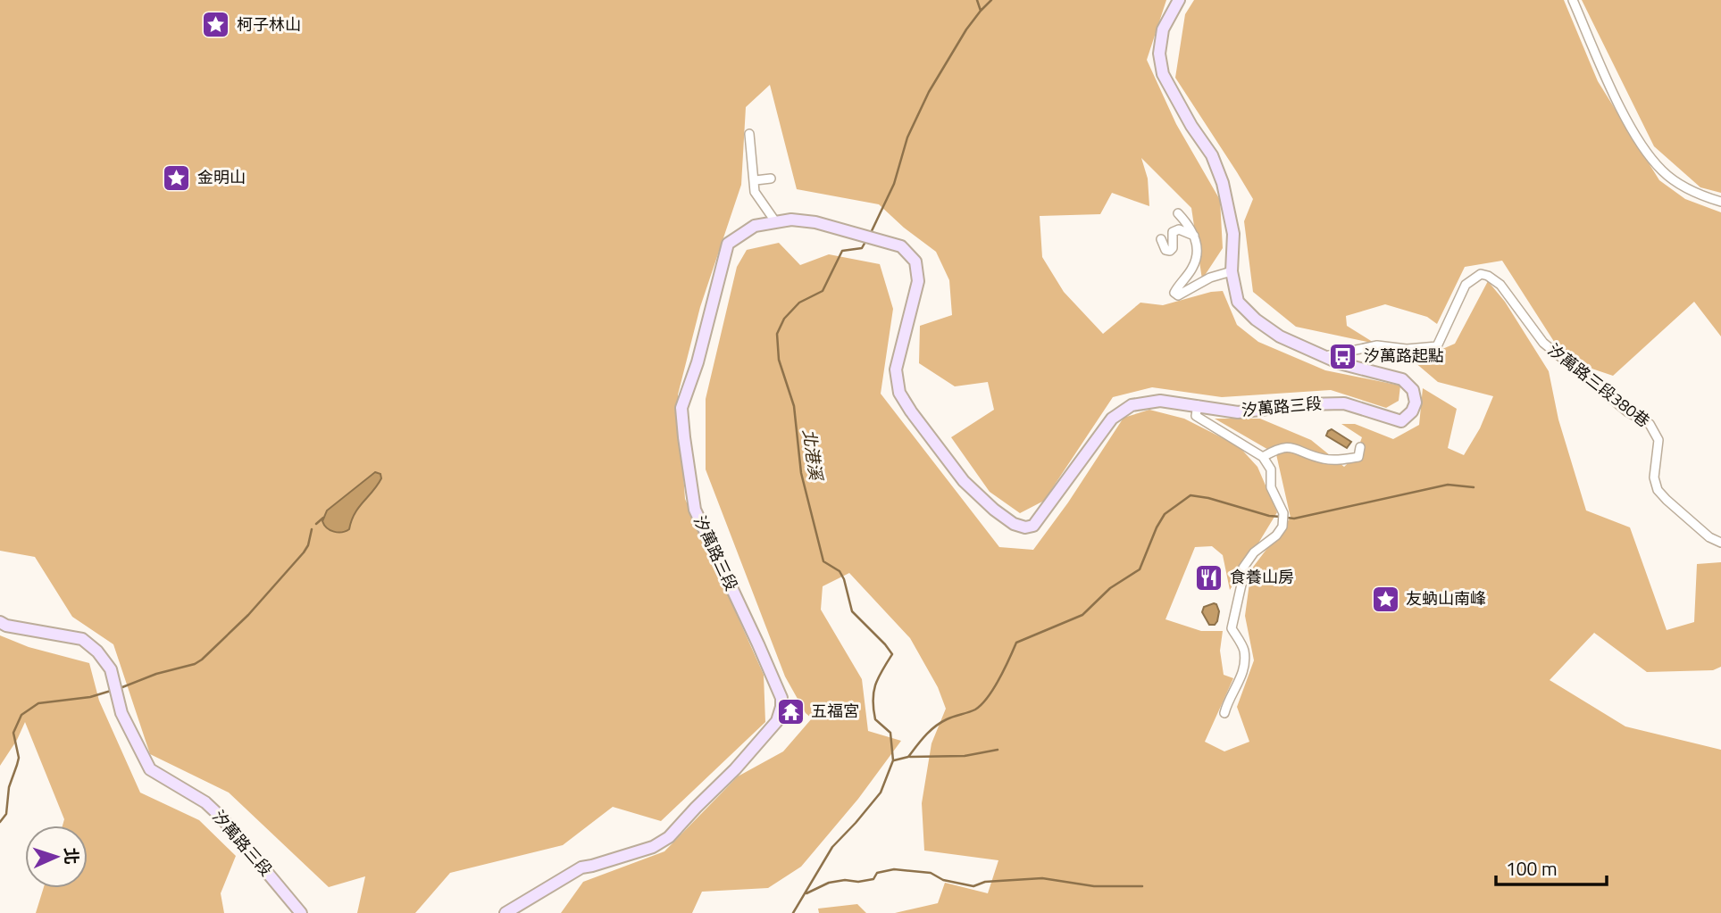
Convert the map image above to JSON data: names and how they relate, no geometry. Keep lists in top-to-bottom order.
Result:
{
  "streets": {
    "street": ["汐萬路三段380巷", "汐萬路三段"]
  },
  "crossings": [
    ["汐萬路三段380巷", "汐萬路三段"]
  ],
  "water": ["北港溪"],
  "places": {
    "place": ["柯子林山", "金明山", "友蚋山南峰"],
    "bus stop": ["汐萬路起點"],
    "restaurant": ["食養山房"],
    "temple": ["五福宮"]
  },
  "scale_bar": "100 m",
  "north": "right"
}
